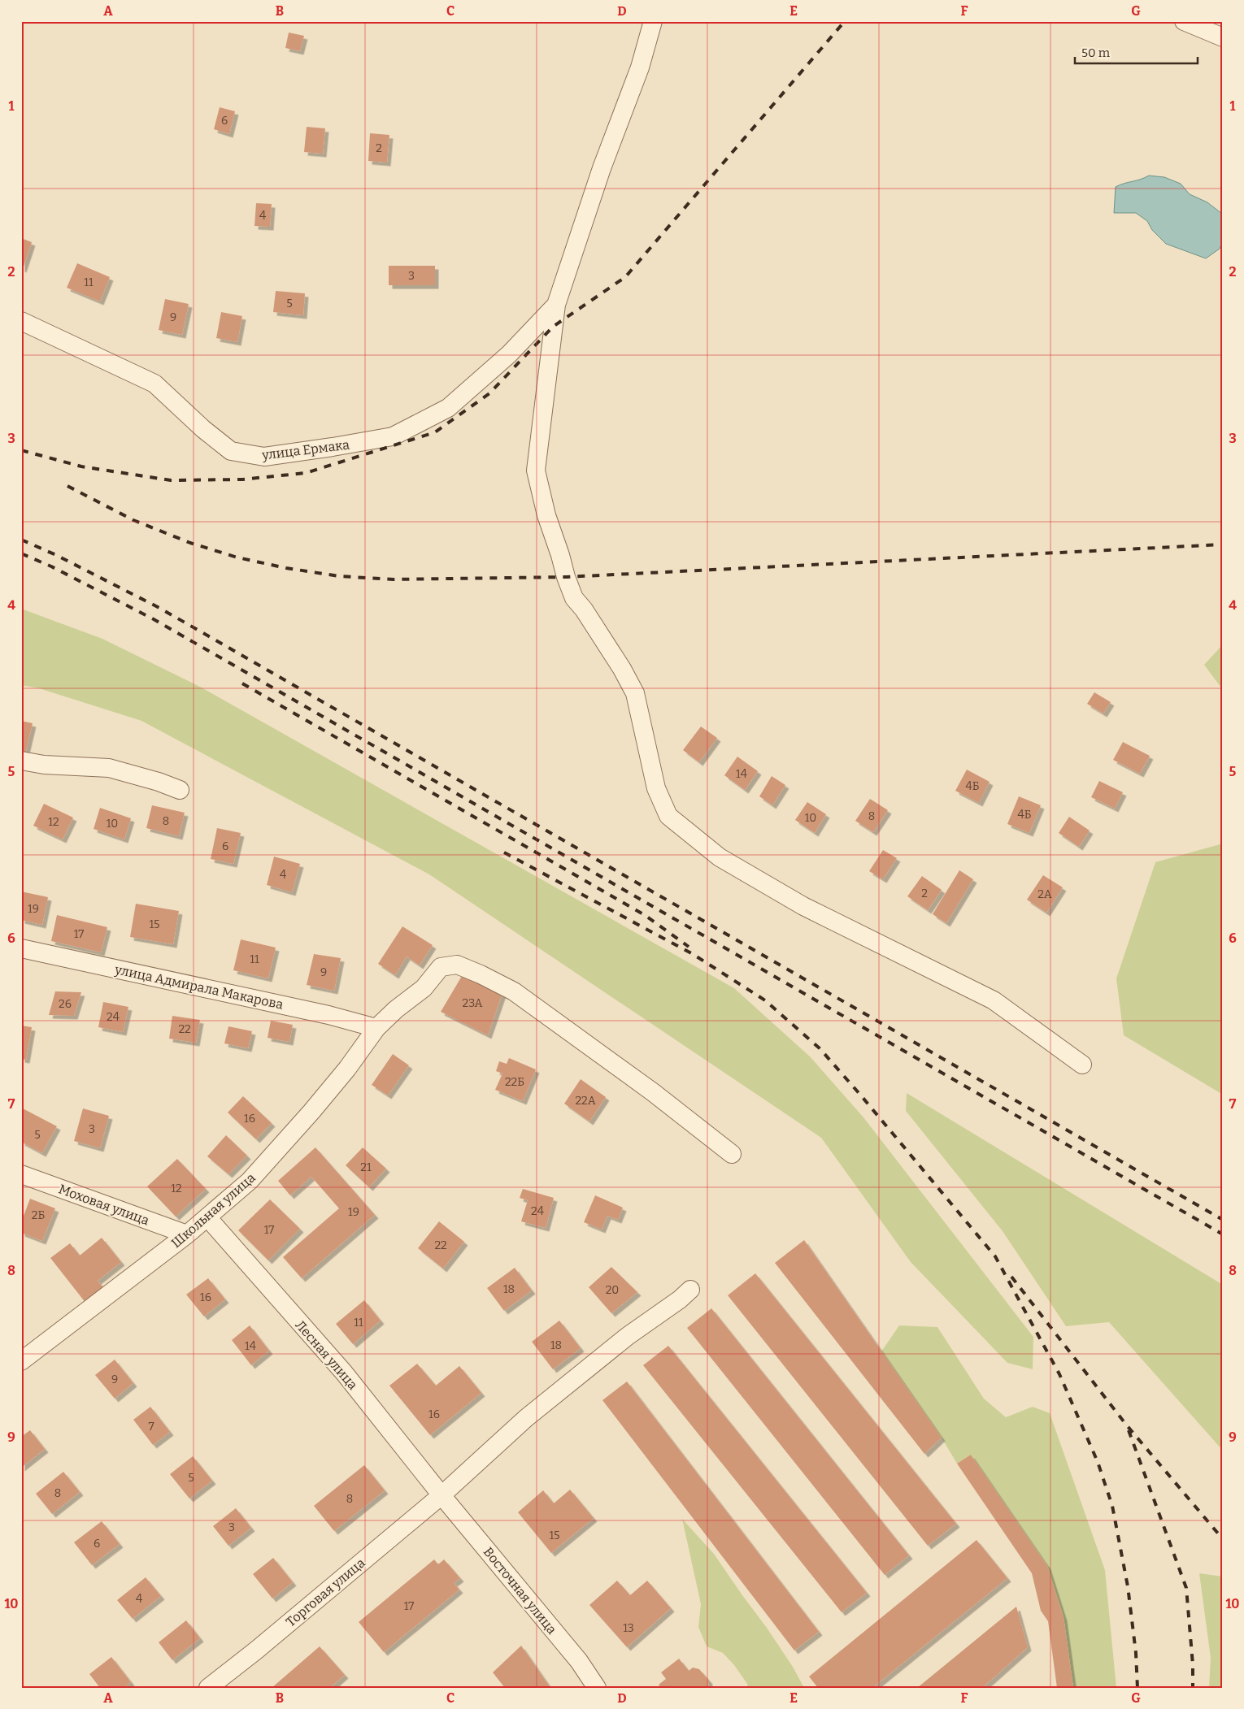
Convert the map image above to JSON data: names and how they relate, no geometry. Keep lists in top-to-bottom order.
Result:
{
  "streets": {
    "street": [
      "улица Ермака",
      "улица Адмирала Макарова",
      "Моховая улица",
      "Школьная улица",
      "Лесная улица",
      "Восточная улица",
      "Торговая улица"
    ]
  },
  "crossings": [
    ["улица Адмирала Макарова", "Школьная улица"],
    ["Моховая улица", "Школьная улица"],
    ["Школьная улица", "Лесная улица"],
    ["Лесная улица", "Восточная улица"],
    ["Лесная улица", "Торговая улица"],
    ["Восточная улица", "Торговая улица"]
  ],
  "house_numbers": [
    "6",
    "2",
    "4",
    "3",
    "11",
    "5",
    "9",
    "14",
    "4Б",
    "4Б",
    "8",
    "10",
    "8",
    "12",
    "10",
    "6",
    "4",
    "2",
    "2А",
    "19",
    "15",
    "17",
    "11",
    "9",
    "23А",
    "26",
    "24",
    "22",
    "22Б",
    "22А",
    "16",
    "3",
    "5",
    "21",
    "12",
    "24",
    "19",
    "2Б",
    "17",
    "22",
    "18",
    "20",
    "16",
    "11",
    "18",
    "14",
    "9",
    "16",
    "7",
    "5",
    "8",
    "8",
    "3",
    "15",
    "6",
    "4",
    "17",
    "13"
  ],
  "scale_bar": "50 m",
  "grid": {
    "columns": [
      "A",
      "B",
      "C",
      "D",
      "E",
      "F",
      "G"
    ],
    "rows": [
      "1",
      "2",
      "3",
      "4",
      "5",
      "6",
      "7",
      "8",
      "9",
      "10"
    ]
  }
}
